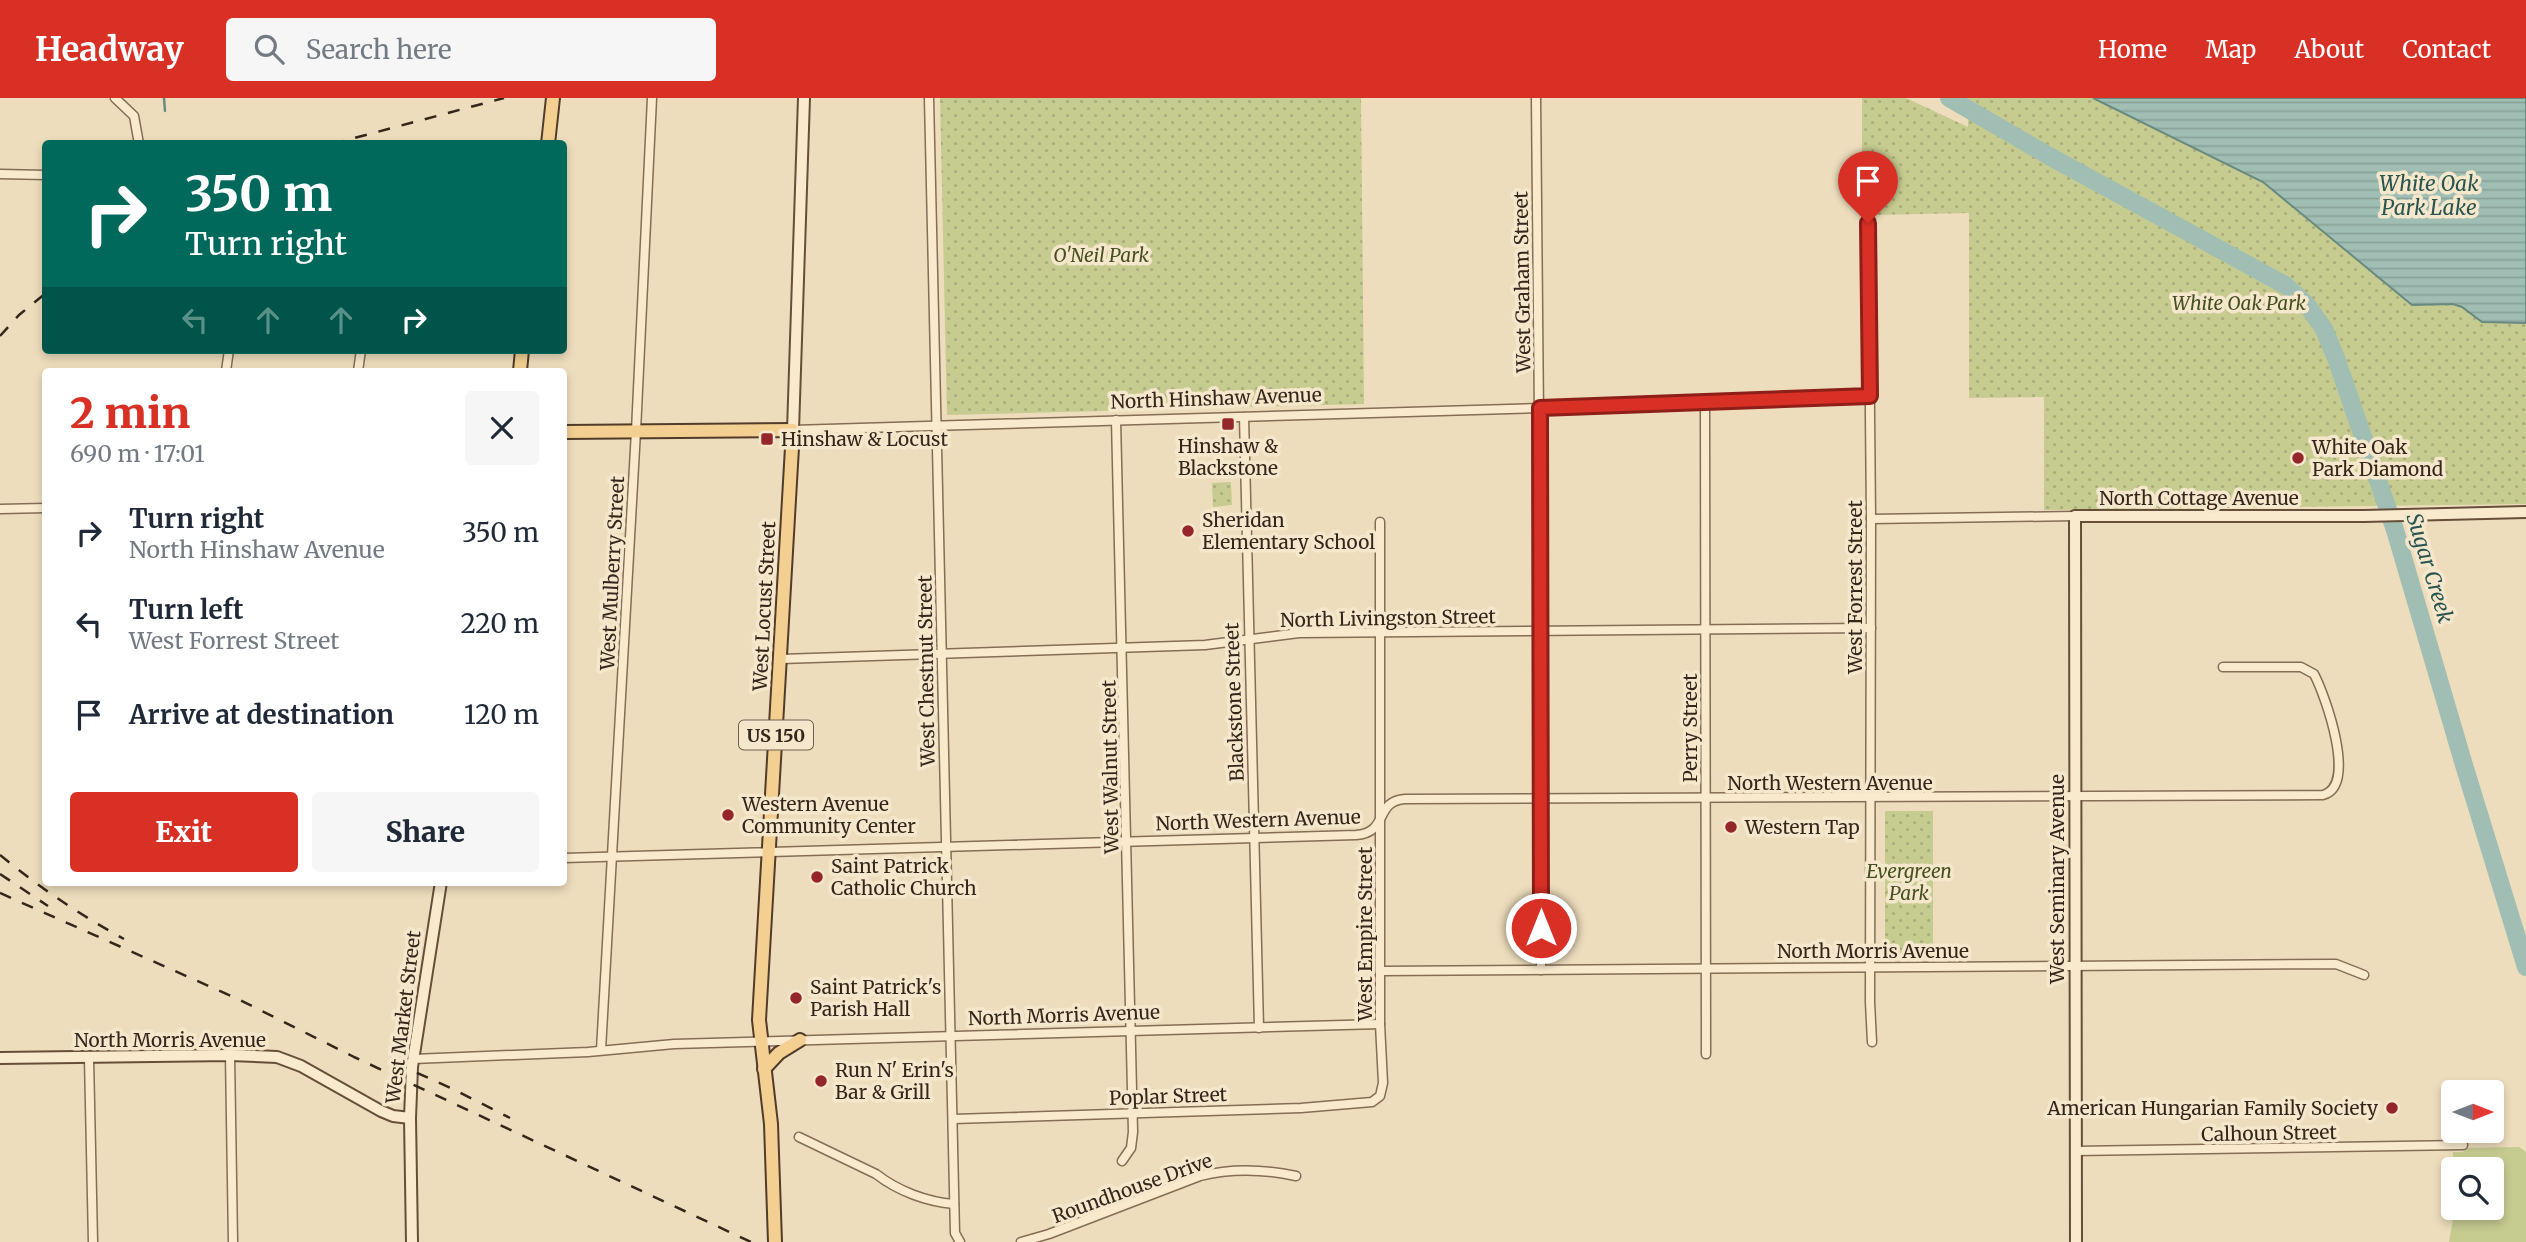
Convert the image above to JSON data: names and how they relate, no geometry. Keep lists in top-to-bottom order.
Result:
{
  "streets": {
    "main road": ["North Hinshaw Avenue", "West Locust Street", "US 150"],
    "street": [
      "West Graham Street",
      "North Cottage Avenue",
      "West Mulberry Street",
      "West Forrest Street",
      "North Livingston Street",
      "West Chestnut Street",
      "Blackstone Street",
      "Perry Street",
      "West Walnut Street",
      "North Western Avenue",
      "West Seminary Avenue",
      "West Empire Street",
      "North Morris Avenue",
      "West Market Street",
      "Poplar Street",
      "Calhoun Street",
      "Roundhouse Drive"
    ]
  },
  "crossings": [
    ["West Graham Street", "North Hinshaw Avenue"],
    ["West Graham Street", "North Livingston Street"],
    ["West Graham Street", "North Western Avenue"],
    ["West Graham Street", "North Morris Avenue"],
    ["North Hinshaw Avenue", "West Mulberry Street"],
    ["North Hinshaw Avenue", "West Forrest Street"],
    ["North Hinshaw Avenue", "West Locust Street"],
    ["North Hinshaw Avenue", "West Chestnut Street"],
    ["North Hinshaw Avenue", "Blackstone Street"],
    ["North Hinshaw Avenue", "Perry Street"],
    ["North Hinshaw Avenue", "West Walnut Street"],
    ["North Cottage Avenue", "West Forrest Street"],
    ["North Cottage Avenue", "West Seminary Avenue"],
    ["West Mulberry Street", "North Western Avenue"],
    ["West Mulberry Street", "North Morris Avenue"],
    ["West Forrest Street", "North Livingston Street"],
    ["West Forrest Street", "North Western Avenue"],
    ["West Forrest Street", "North Morris Avenue"],
    ["West Locust Street", "North Livingston Street"],
    ["West Locust Street", "North Western Avenue"],
    ["West Locust Street", "North Morris Avenue"],
    ["North Livingston Street", "West Chestnut Street"],
    ["North Livingston Street", "Blackstone Street"],
    ["North Livingston Street", "Perry Street"],
    ["North Livingston Street", "West Walnut Street"],
    ["North Livingston Street", "West Empire Street"],
    ["West Chestnut Street", "North Western Avenue"],
    ["West Chestnut Street", "North Morris Avenue"],
    ["West Chestnut Street", "Poplar Street"],
    ["Blackstone Street", "North Western Avenue"],
    ["Blackstone Street", "North Morris Avenue"],
    ["Perry Street", "North Western Avenue"],
    ["Perry Street", "North Morris Avenue"],
    ["West Walnut Street", "North Western Avenue"],
    ["West Walnut Street", "North Morris Avenue"],
    ["West Walnut Street", "Poplar Street"],
    ["North Western Avenue", "West Seminary Avenue"],
    ["North Western Avenue", "West Empire Street"],
    ["West Seminary Avenue", "North Morris Avenue"],
    ["West Seminary Avenue", "Calhoun Street"],
    ["West Empire Street", "North Morris Avenue"],
    ["West Empire Street", "Poplar Street"],
    ["North Morris Avenue", "West Market Street"]
  ],
  "water": ["White Oak Park Lake", "Sugar Creek"],
  "parks": ["O'Neil Park", "White Oak Park", "Evergreen Park"],
  "places": {
    "transit": ["Hinshaw & Blackstone", "Hinshaw & Locust"],
    "other": [
      "White Oak Park Diamond",
      "Sheridan Elementary School",
      "Western Avenue Community Center",
      "Western Tap",
      "Saint Patrick Catholic Church",
      "Saint Patrick's Parish Hall",
      "Run N' Erin's Bar & Grill",
      "American Hungarian Family Society"
    ]
  },
  "north": "right",
  "page": {
    "header": "Headway",
    "search": "Search here",
    "nav": [
      "Home",
      "Map",
      "About",
      "Contact"
    ],
    "turn": ["350 m", "Turn right"],
    "heading": ["2 min", "690 m · 17:01"],
    "list": [
      {
        "name": "Turn right",
        "note": "North Hinshaw Avenue",
        "value": "350 m"
      },
      {
        "name": "Turn left",
        "note": "West Forrest Street",
        "value": "220 m"
      },
      {
        "name": "Arrive at destination",
        "value": "120 m"
      }
    ],
    "buttons": ["Exit", "Share"]
  }
}
